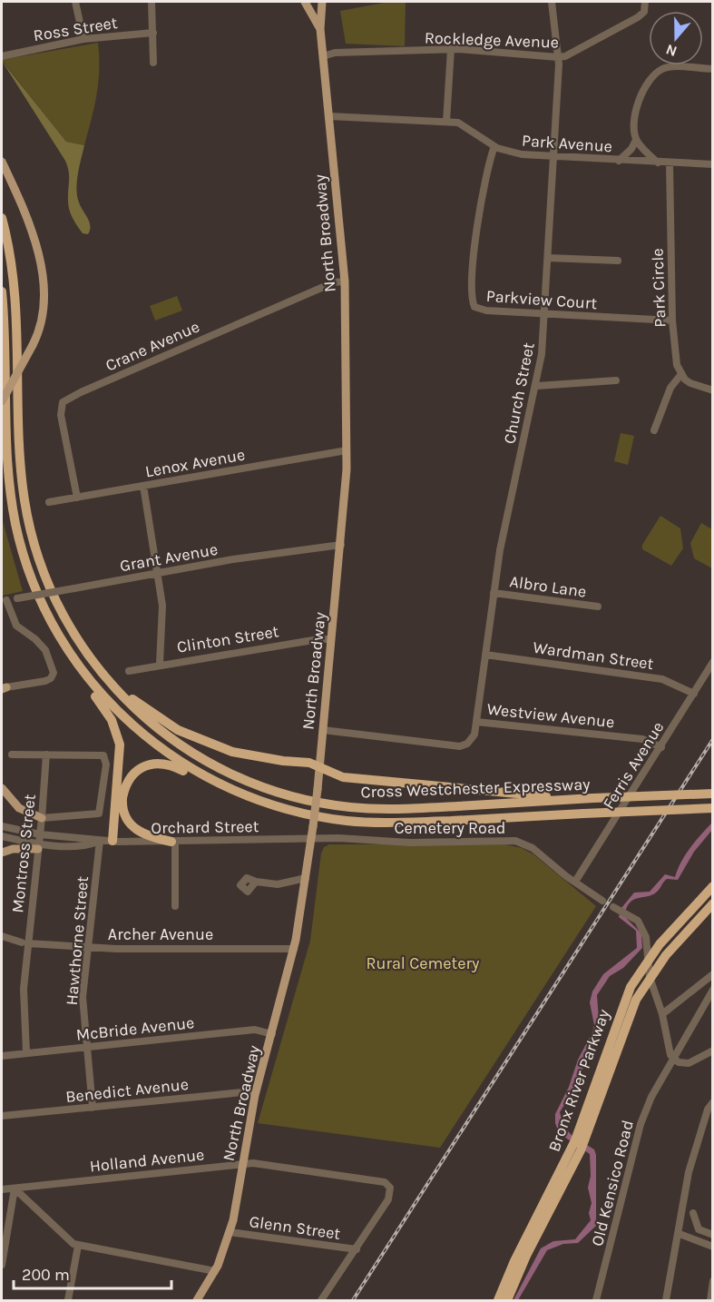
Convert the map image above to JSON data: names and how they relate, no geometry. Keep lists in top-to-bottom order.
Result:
{
  "streets": {
    "highway": ["Cross Westchester Expressway", "Bronx River Parkway"],
    "main road": ["North Broadway"],
    "street": [
      "Ross Street",
      "Rockledge Avenue",
      "Park Avenue",
      "Park Circle",
      "Parkview Court",
      "Crane Avenue",
      "Church Street",
      "Lenox Avenue",
      "Grant Avenue",
      "Albro Lane",
      "Clinton Street",
      "Wardman Street",
      "Westview Avenue",
      "Ferris Avenue",
      "Orchard Street",
      "Cemetery Road",
      "Montross Street",
      "Archer Avenue",
      "Hawthorne Street",
      "McBride Avenue",
      "Benedict Avenue",
      "Holland Avenue",
      "Old Kensico Road",
      "Glenn Street"
    ]
  },
  "crossings": [
    ["Rockledge Avenue", "North Broadway"],
    ["Rockledge Avenue", "Church Street"],
    ["Park Avenue", "North Broadway"],
    ["Park Avenue", "Park Circle"],
    ["Park Avenue", "Parkview Court"],
    ["Park Avenue", "Church Street"],
    ["North Broadway", "Crane Avenue"],
    ["North Broadway", "Lenox Avenue"],
    ["North Broadway", "Grant Avenue"],
    ["North Broadway", "Clinton Street"],
    ["North Broadway", "Westview Avenue"],
    ["North Broadway", "Orchard Street"],
    ["North Broadway", "Cemetery Road"],
    ["North Broadway", "Archer Avenue"],
    ["North Broadway", "McBride Avenue"],
    ["North Broadway", "Benedict Avenue"],
    ["North Broadway", "Holland Avenue"],
    ["North Broadway", "Glenn Street"],
    ["Park Circle", "Parkview Court"],
    ["Parkview Court", "Church Street"],
    ["Crane Avenue", "Lenox Avenue"],
    ["Church Street", "Albro Lane"],
    ["Church Street", "Wardman Street"],
    ["Church Street", "Westview Avenue"],
    ["Wardman Street", "Ferris Avenue"],
    ["Westview Avenue", "Ferris Avenue"],
    ["Ferris Avenue", "Cemetery Road"],
    ["Orchard Street", "Cemetery Road"],
    ["Orchard Street", "Montross Street"],
    ["Orchard Street", "Hawthorne Street"],
    ["Montross Street", "Archer Avenue"],
    ["Montross Street", "McBride Avenue"],
    ["Archer Avenue", "Hawthorne Street"],
    ["Hawthorne Street", "McBride Avenue"],
    ["Hawthorne Street", "Benedict Avenue"],
    ["Holland Avenue", "Glenn Street"]
  ],
  "parks": ["Rural Cemetery"],
  "scale_bar": "200 m",
  "north": "bottom"
}
